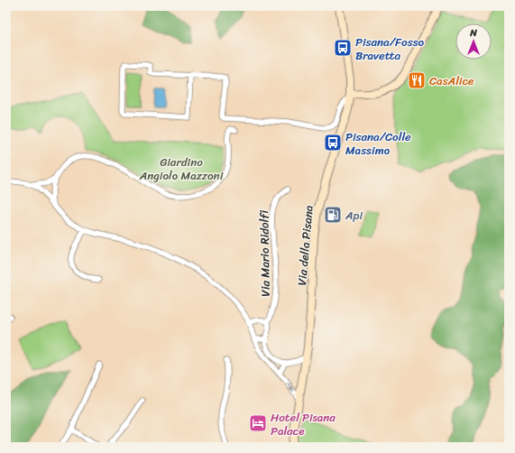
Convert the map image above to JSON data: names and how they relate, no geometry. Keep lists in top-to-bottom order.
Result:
{
  "streets": {
    "main road": ["Via della Pisana"],
    "street": ["Via Mario Ridolfi"]
  },
  "parks": ["Giardino Angiolo Mazzoni"],
  "places": {
    "bus stop": ["Pisana/Fosso Bravetta", "Pisana/Colle Massimo"],
    "restaurant": ["CasAlice"],
    "fuel station": ["Api"],
    "hotel": ["Hotel Pisana Palace"]
  },
  "north": "top"
}
